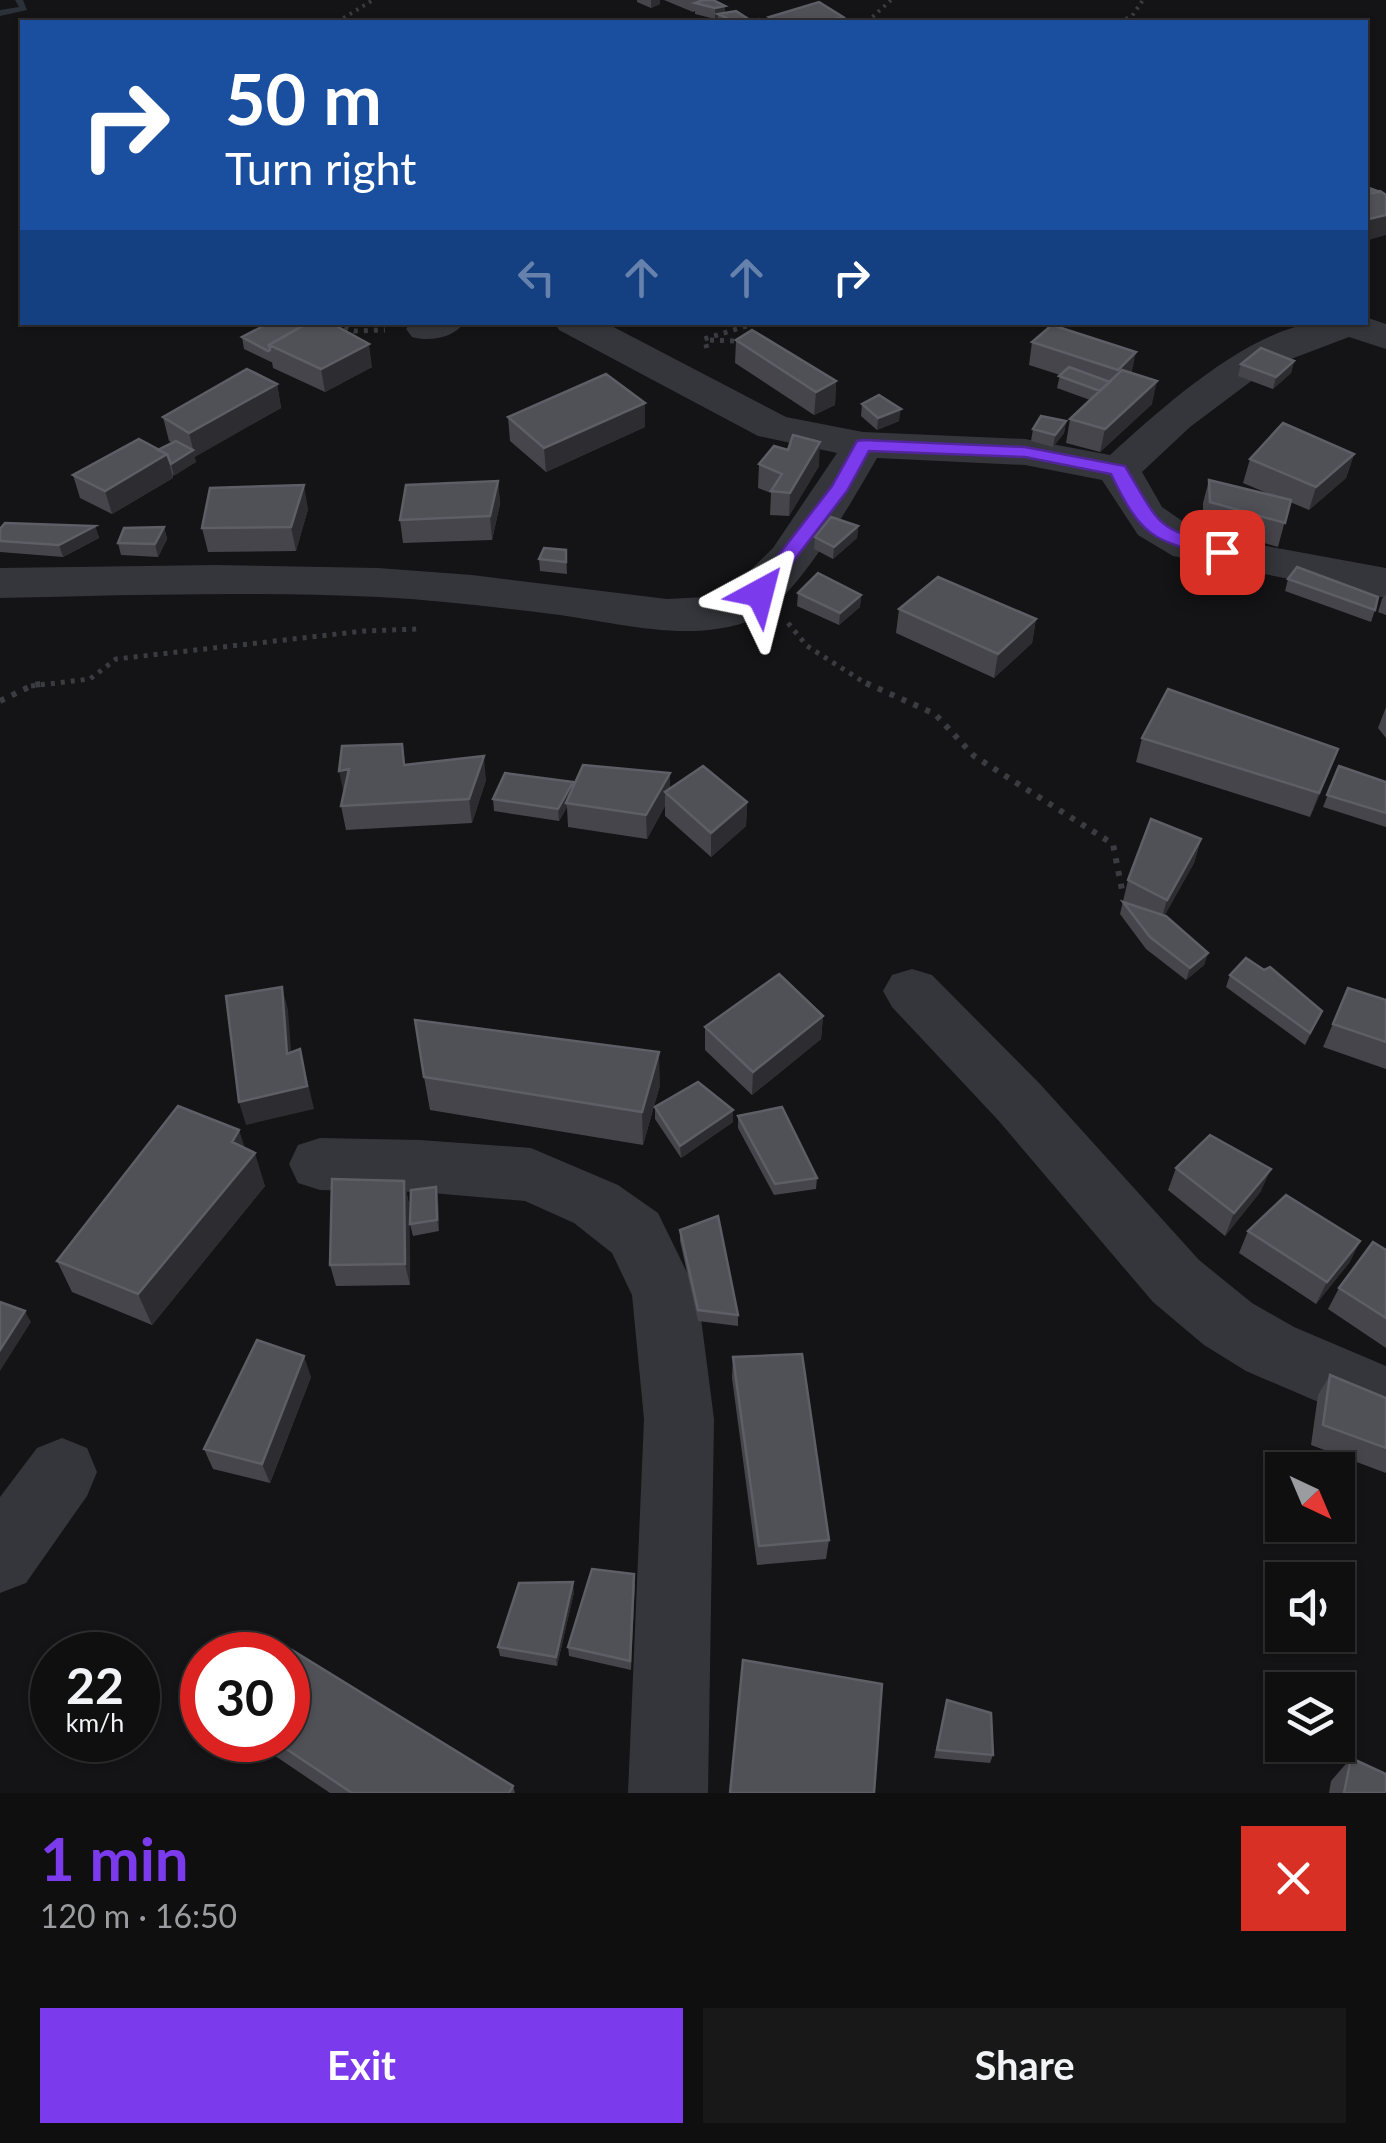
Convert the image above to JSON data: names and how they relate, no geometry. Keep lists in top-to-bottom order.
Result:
{
  "north": "bottom right",
  "page": {
    "turn": ["50 m", "Turn right"],
    "speed": "22 km/h",
    "limit": "30",
    "heading": ["1 min", "120 m · 16:50"],
    "buttons": ["Exit", "Share"]
  }
}
